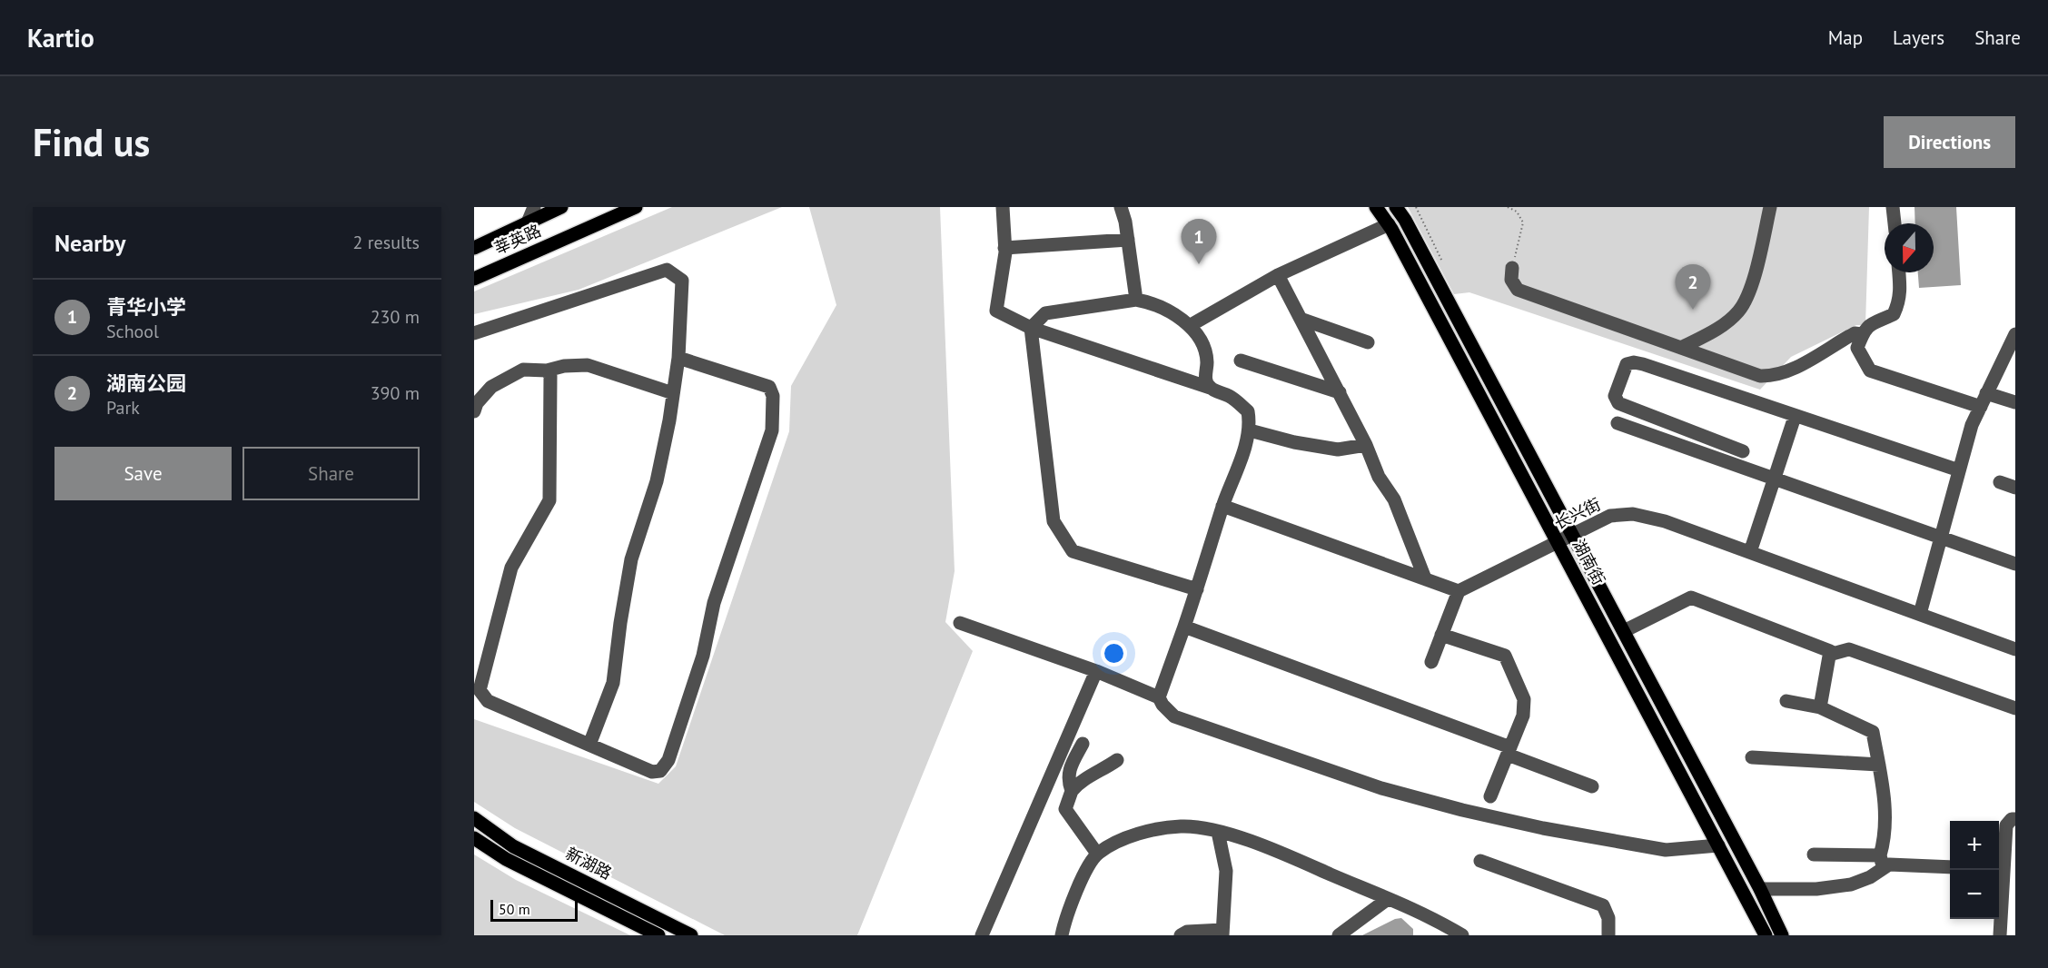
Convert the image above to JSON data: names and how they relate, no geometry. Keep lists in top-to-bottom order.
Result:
{
  "streets": {
    "main road": ["莘英路", "湖南街", "新湖路"],
    "street": ["长兴街"]
  },
  "crossings": [
    ["长兴街", "湖南街"]
  ],
  "scale_bar": "50 m",
  "north": "bottom",
  "page": {
    "header": "Kartio",
    "nav": ["Map", "Layers", "Share"],
    "buttons": [
      "Directions",
      ["Save", "Share"]
    ],
    "title": "Find us",
    "heading": ["Nearby", "2 results"],
    "pins": ["1", "2"],
    "list": [
      {
        "mark": "1",
        "name": "青华小学",
        "note": "School",
        "value": "230 m"
      },
      {
        "mark": "2",
        "name": "湖南公园",
        "note": "Park",
        "value": "390 m"
      }
    ],
    "map_buttons": ["+", "−"],
    "scale": "50 m"
  }
}
